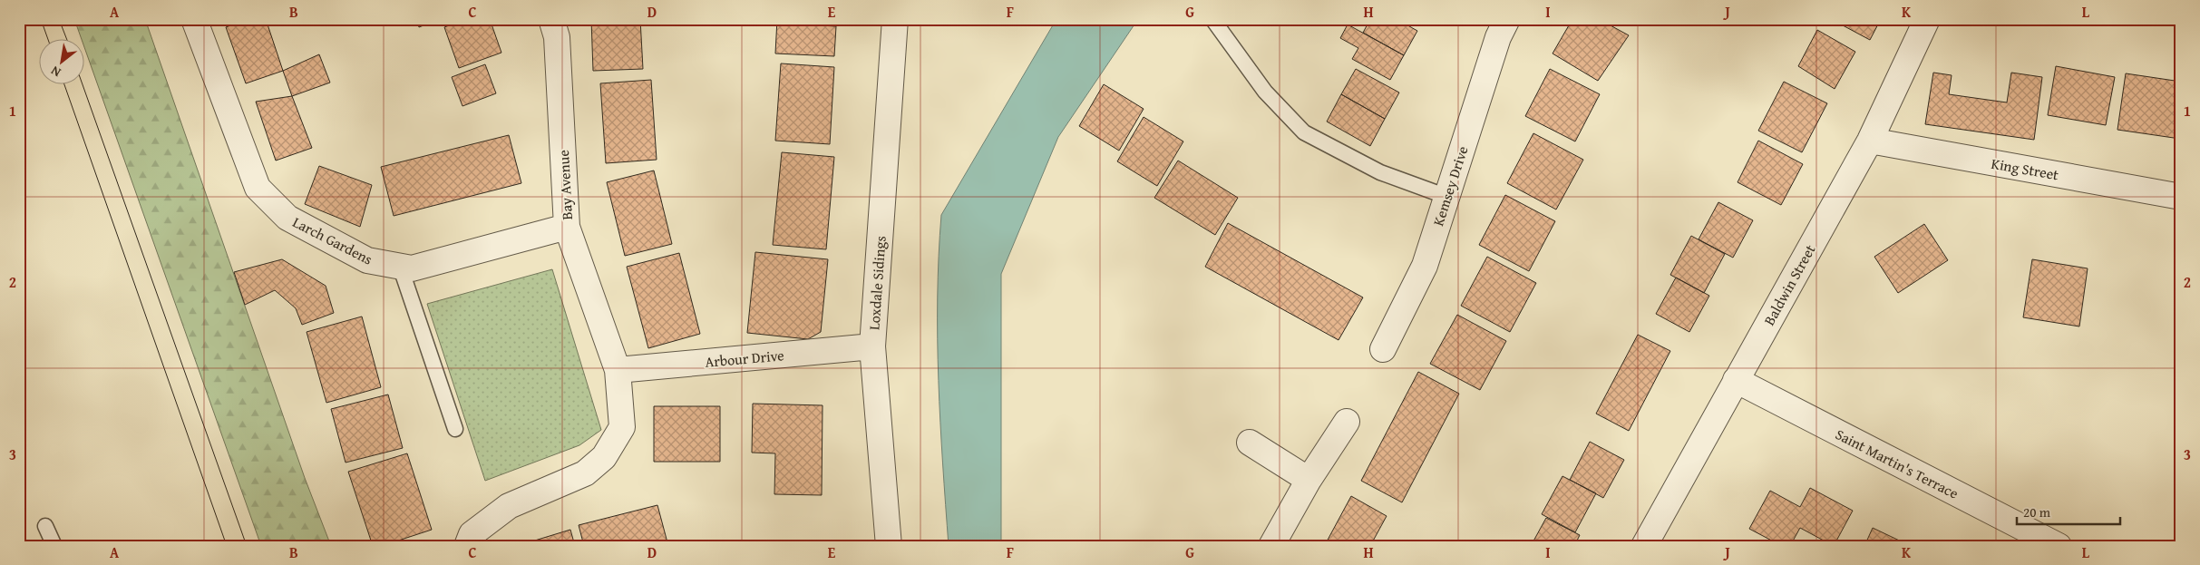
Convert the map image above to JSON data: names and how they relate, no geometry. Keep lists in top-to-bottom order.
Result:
{
  "streets": {
    "street": [
      "King Street",
      "Bay Avenue",
      "Kemsey Drive",
      "Larch Gardens",
      "Loxdale Sidings",
      "Baldwin Street",
      "Arbour Drive",
      "Saint Martin's Terrace"
    ]
  },
  "crossings": [
    ["King Street", "Baldwin Street"],
    ["Bay Avenue", "Larch Gardens"],
    ["Bay Avenue", "Arbour Drive"],
    ["Loxdale Sidings", "Arbour Drive"],
    ["Baldwin Street", "Saint Martin's Terrace"]
  ],
  "scale_bar": "20 m",
  "north": "bottom left",
  "grid": {
    "columns": [
      "A",
      "B",
      "C",
      "D",
      "E",
      "F",
      "G",
      "H",
      "I",
      "J",
      "K",
      "L"
    ],
    "rows": ["1", "2", "3"]
  }
}
